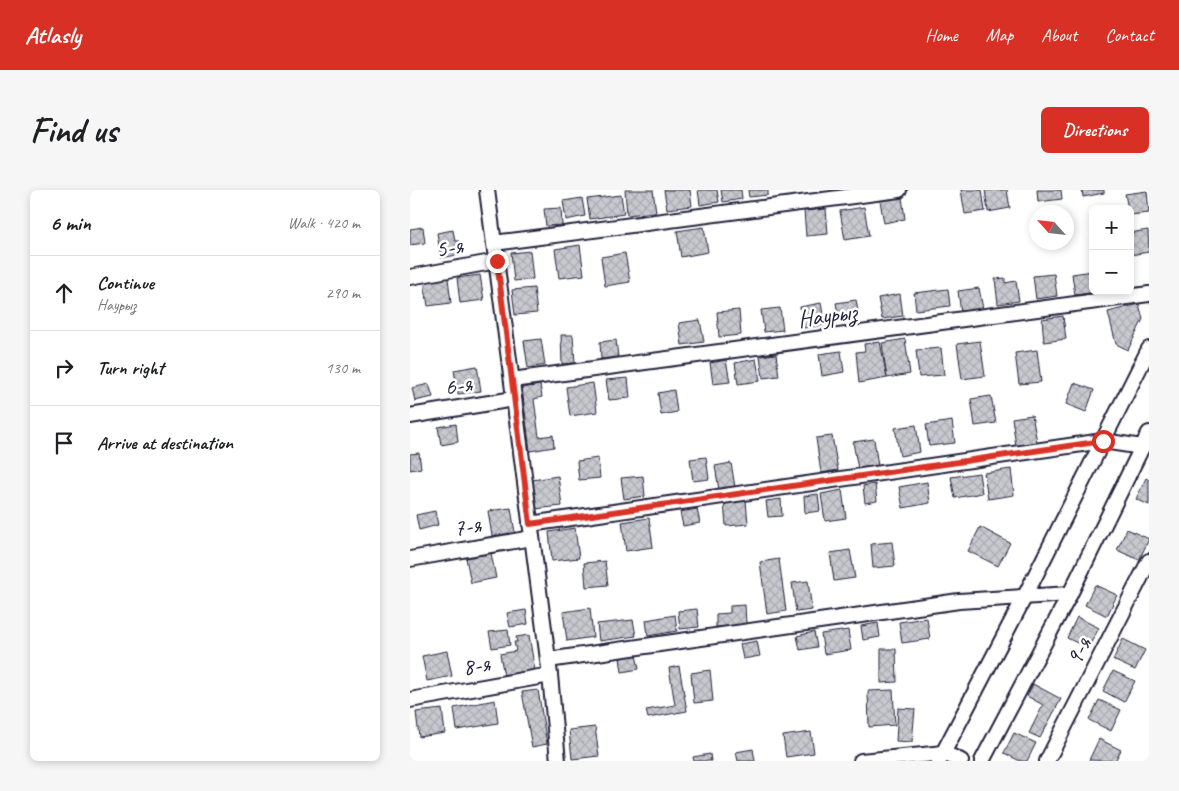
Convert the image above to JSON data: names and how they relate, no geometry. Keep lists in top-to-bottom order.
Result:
{
  "streets": {
    "street": [
      "5-я",
      "Наурыз",
      "6-я",
      "7-я",
      "9-я",
      "8-я"
    ]
  },
  "north": "top left",
  "page": {
    "header": "Atlasly",
    "nav": [
      "Home",
      "Map",
      "About",
      "Contact"
    ],
    "buttons": "Directions",
    "title": "Find us",
    "heading": ["6 min", "Walk · 420 m"],
    "map_buttons": ["+", "−"],
    "list": [
      ["Continue", "Наурыз", "290 m"],
      ["Turn right", "130 m"],
      "Arrive at destination"
    ]
  }
}
